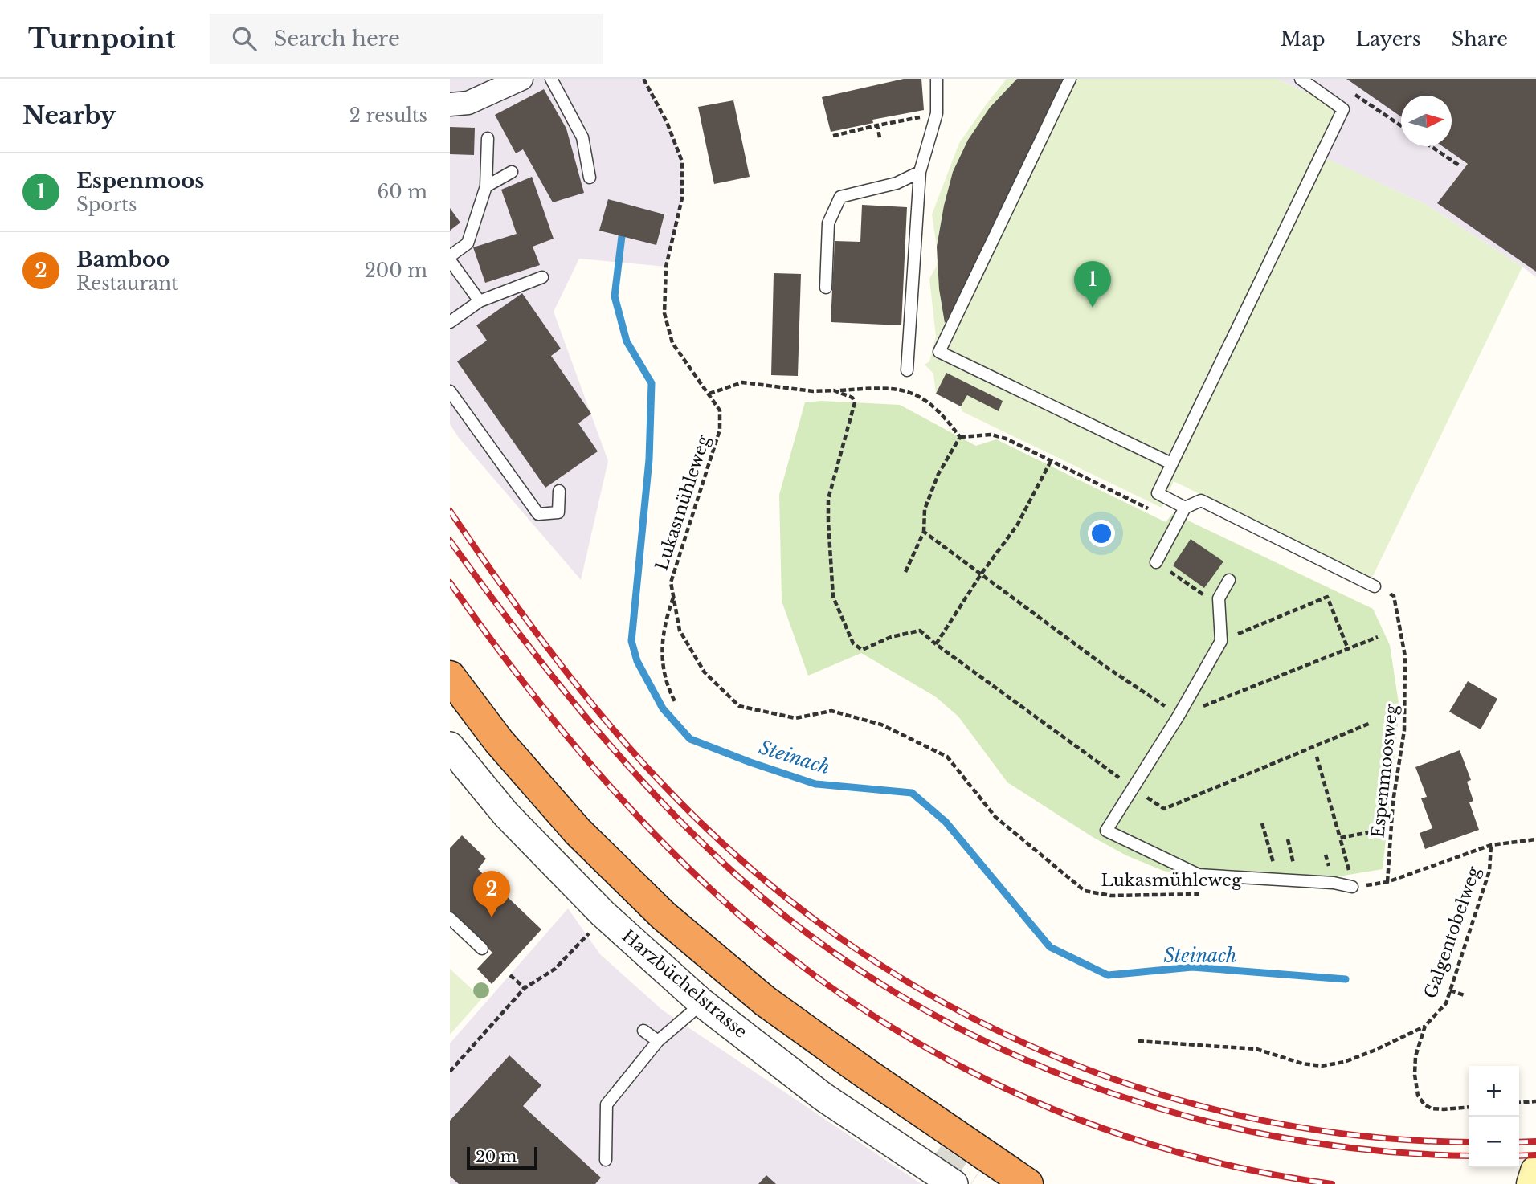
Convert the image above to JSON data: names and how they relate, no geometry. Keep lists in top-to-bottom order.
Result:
{
  "streets": {
    "street": ["Harzbüchelstrasse"],
    "path": ["Lukasmühleweg", "Espenmoosweg", "Galgentobelweg"]
  },
  "water": ["Steinach"],
  "scale_bar": "20 m",
  "north": "right",
  "page": {
    "header": "Turnpoint",
    "search": "Search here",
    "nav": ["Map", "Layers", "Share"],
    "heading": ["Nearby", "2 results"],
    "list": [
      {
        "mark": "1",
        "name": "Espenmoos",
        "note": "Sports",
        "value": "60 m"
      },
      {
        "mark": "2",
        "name": "Bamboo",
        "note": "Restaurant",
        "value": "200 m"
      }
    ],
    "pins": ["1", "2"],
    "map_buttons": ["+", "−"],
    "scale": "20 m"
  }
}
